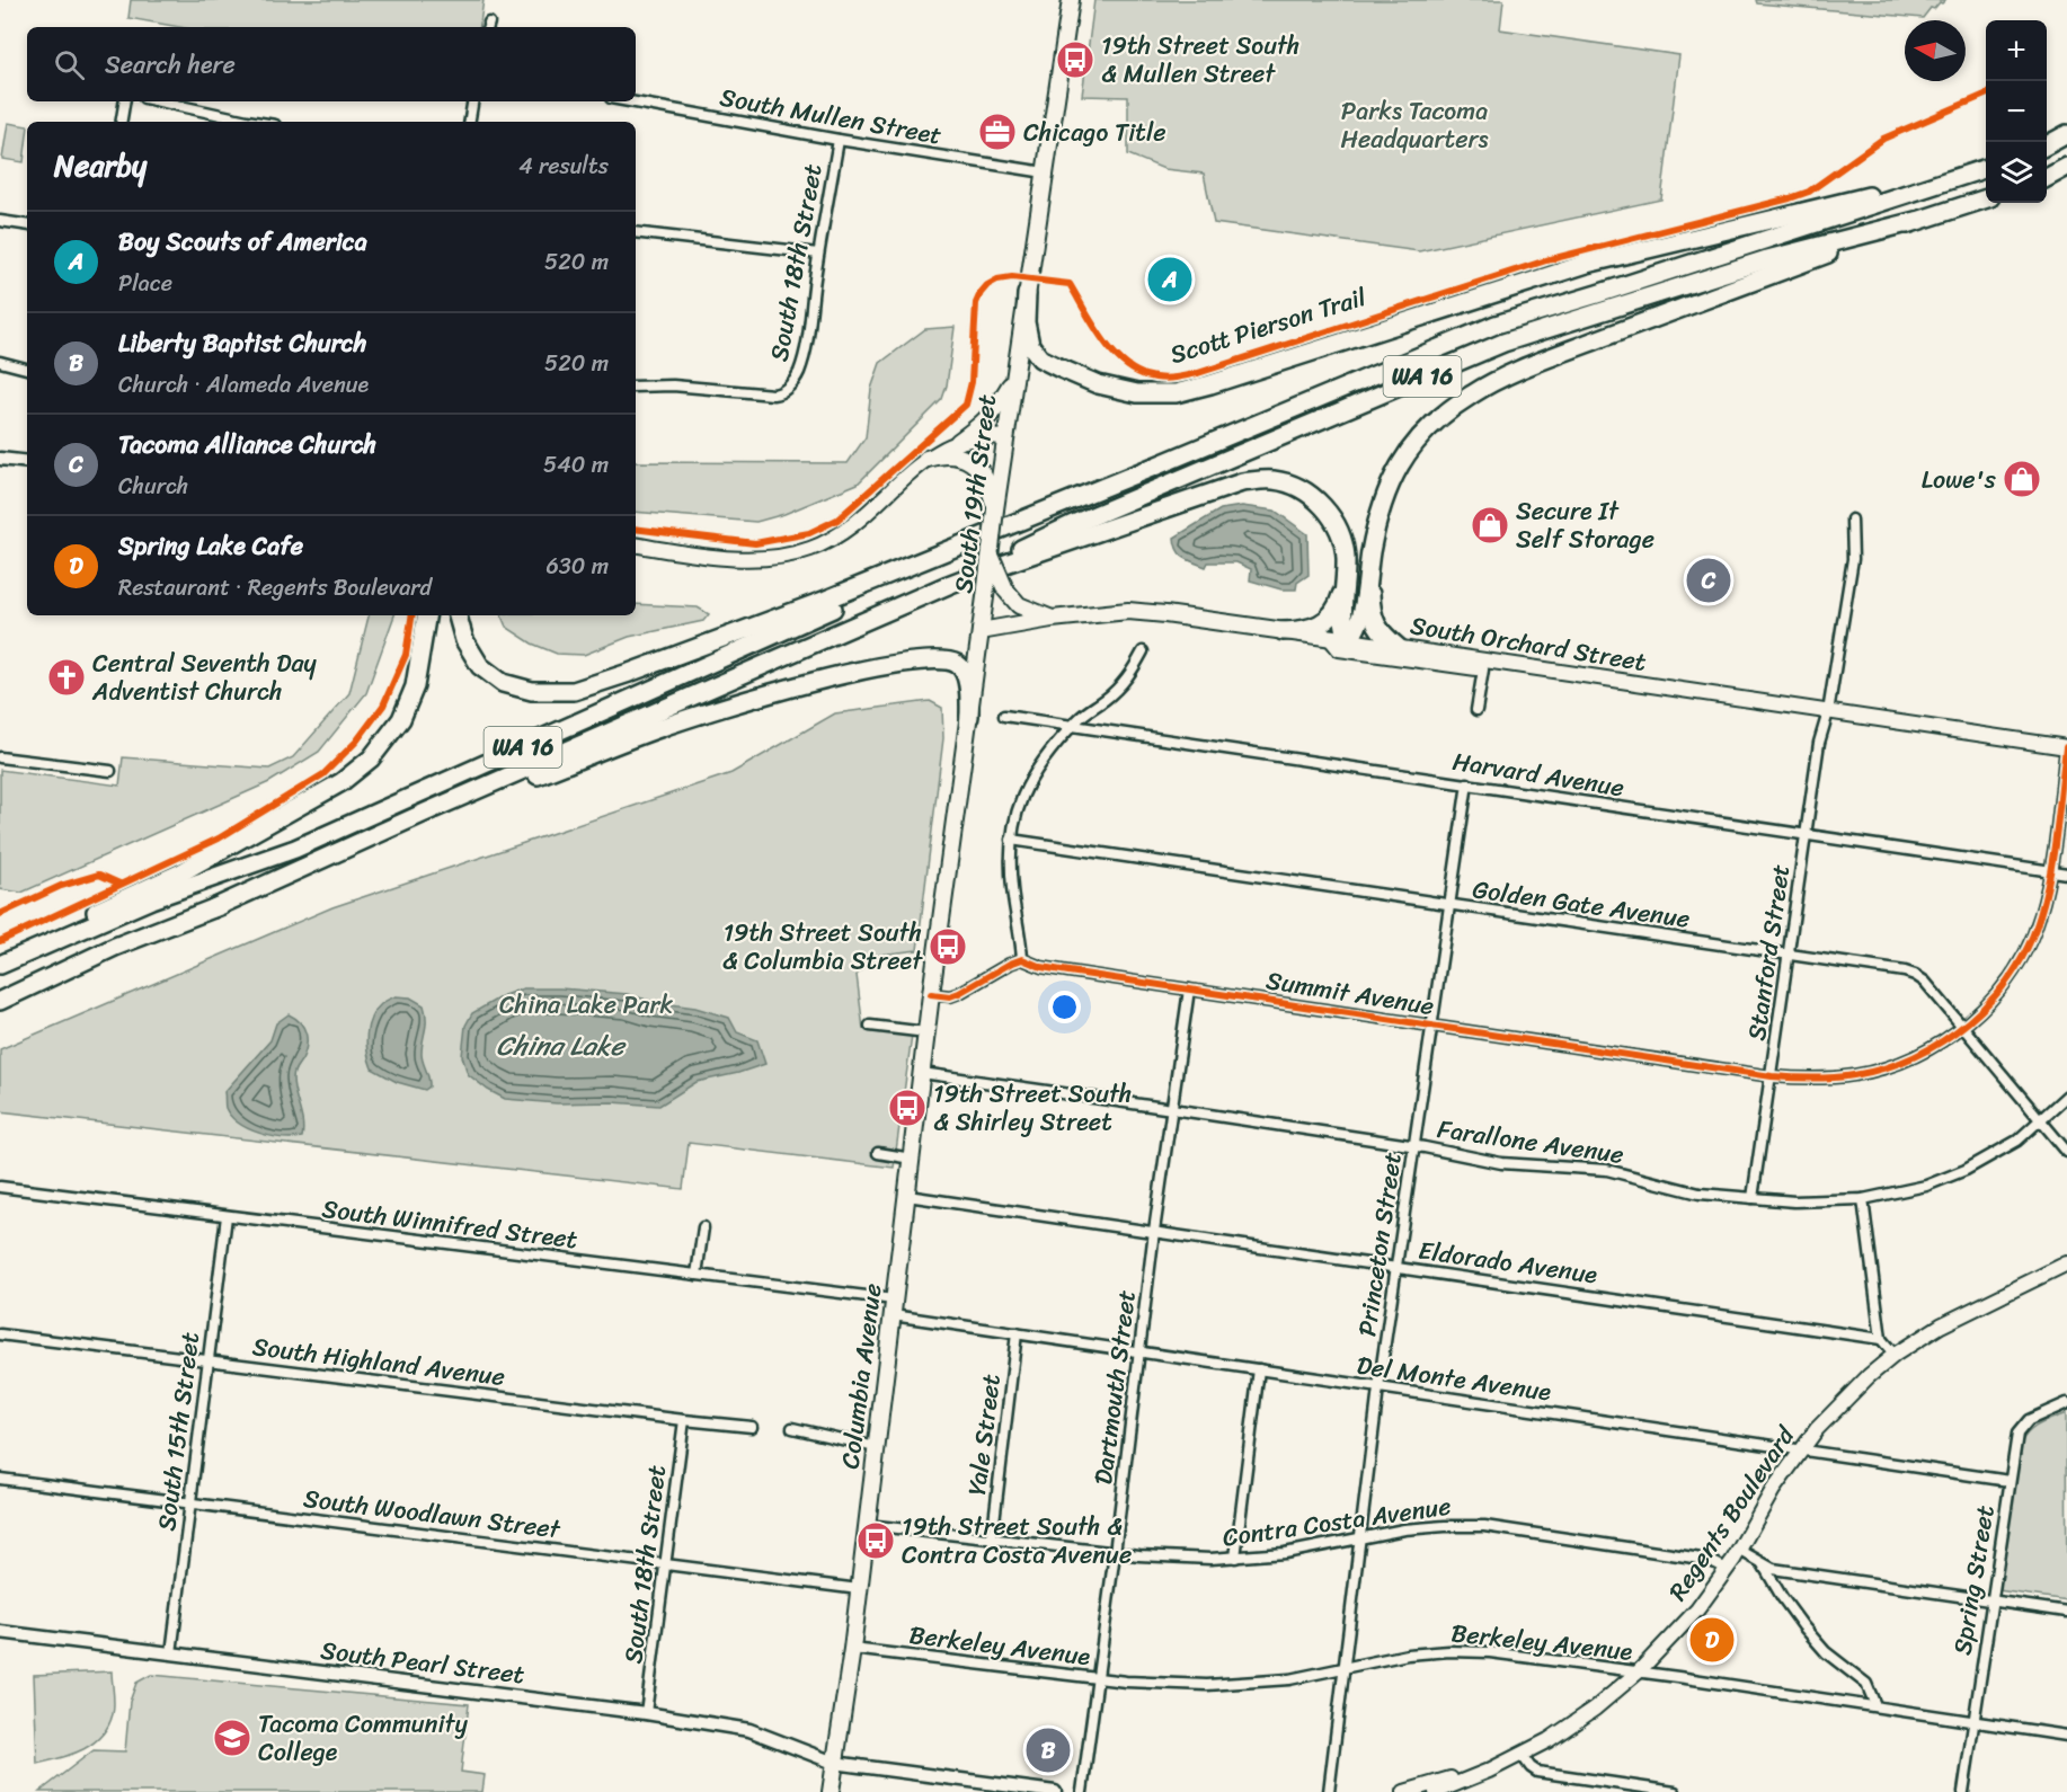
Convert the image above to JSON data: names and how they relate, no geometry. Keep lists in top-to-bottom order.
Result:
{
  "streets": {
    "highway": ["WA 16"],
    "main road": [
      "South 19th Street",
      "South Orchard Street",
      "Columbia Avenue",
      "Regents Boulevard"
    ],
    "street": [
      "South Mullen Street",
      "South 18th Street",
      "Harvard Avenue",
      "Golden Gate Avenue",
      "Stanford Street",
      "Summit Avenue",
      "Farallone Avenue",
      "South Winnifred Street",
      "Princeton Street",
      "Eldorado Avenue",
      "South Highland Avenue",
      "Del Monte Avenue",
      "Dartmouth Street",
      "South 15th Street",
      "Yale Street",
      "South Woodlawn Street",
      "Contra Costa Avenue",
      "Spring Street",
      "Berkeley Avenue",
      "South Pearl Street"
    ],
    "cycle path": ["Scott Pierson Trail"]
  },
  "crossings": [
    ["South Mullen Street", "South 18th Street"],
    ["South Mullen Street", "South 19th Street"],
    ["South 18th Street", "South Highland Avenue"],
    ["South 18th Street", "South Woodlawn Street"],
    ["South 18th Street", "South Pearl Street"],
    ["South 19th Street", "South Orchard Street"],
    ["South 19th Street", "Columbia Avenue"],
    ["South Orchard Street", "Stanford Street"],
    ["South Orchard Street", "Summit Avenue"],
    ["Harvard Avenue", "Stanford Street"],
    ["Harvard Avenue", "Summit Avenue"],
    ["Harvard Avenue", "Princeton Street"],
    ["Golden Gate Avenue", "Stanford Street"],
    ["Golden Gate Avenue", "Summit Avenue"],
    ["Golden Gate Avenue", "Farallone Avenue"],
    ["Golden Gate Avenue", "Princeton Street"],
    ["Stanford Street", "Summit Avenue"],
    ["Stanford Street", "Farallone Avenue"],
    ["Summit Avenue", "Princeton Street"],
    ["Summit Avenue", "Dartmouth Street"],
    ["Farallone Avenue", "Princeton Street"],
    ["Farallone Avenue", "Columbia Avenue"],
    ["Farallone Avenue", "Dartmouth Street"],
    ["South Winnifred Street", "Columbia Avenue"],
    ["South Winnifred Street", "Del Monte Avenue"],
    ["South Winnifred Street", "South 15th Street"],
    ["Princeton Street", "Eldorado Avenue"],
    ["Princeton Street", "Del Monte Avenue"],
    ["Princeton Street", "Contra Costa Avenue"],
    ["Princeton Street", "Berkeley Avenue"],
    ["Eldorado Avenue", "Columbia Avenue"],
    ["Eldorado Avenue", "Dartmouth Street"],
    ["South Highland Avenue", "South 15th Street"],
    ["Columbia Avenue", "Del Monte Avenue"],
    ["Columbia Avenue", "South Woodlawn Street"],
    ["Columbia Avenue", "Contra Costa Avenue"],
    ["Columbia Avenue", "Berkeley Avenue"],
    ["Columbia Avenue", "South Pearl Street"],
    ["Del Monte Avenue", "Dartmouth Street"],
    ["Del Monte Avenue", "Yale Street"],
    ["Del Monte Avenue", "Regents Boulevard"],
    ["Del Monte Avenue", "Spring Street"],
    ["Dartmouth Street", "Contra Costa Avenue"],
    ["Dartmouth Street", "Berkeley Avenue"],
    ["South 15th Street", "South Woodlawn Street"],
    ["South 15th Street", "South Pearl Street"],
    ["Yale Street", "Contra Costa Avenue"],
    ["Regents Boulevard", "Contra Costa Avenue"],
    ["Regents Boulevard", "Berkeley Avenue"],
    ["Spring Street", "Berkeley Avenue"]
  ],
  "water": ["China Lake"],
  "parks": ["Parks Tacoma Headquarters", "China Lake Park"],
  "places": {
    "bus stop": [
      "19th Street South & Mullen Street",
      "19th Street South & Columbia Street",
      "19th Street South & Shirley Street",
      "19th Street South & Contra Costa Avenue"
    ],
    "office": ["Chicago Title"],
    "shop": ["Lowe's", "Secure It Self Storage"],
    "church": ["Central Seventh Day Adventist Church"],
    "school or university": ["Tacoma Community College"]
  },
  "north": "left",
  "page": {
    "map_buttons": ["+", "−"],
    "search": "Search here",
    "heading": ["Nearby", "4 results"],
    "list": [
      {
        "mark": "A",
        "name": "Boy Scouts of America",
        "note": "Place",
        "value": "520 m"
      },
      {
        "mark": "B",
        "name": "Liberty Baptist Church",
        "note": "Church · Alameda Avenue",
        "value": "520 m"
      },
      {
        "mark": "C",
        "name": "Tacoma Alliance Church",
        "note": "Church",
        "value": "540 m"
      },
      {
        "mark": "D",
        "name": "Spring Lake Cafe",
        "note": "Restaurant · Regents Boulevard",
        "value": "630 m"
      }
    ],
    "pins": [
      "A",
      "C",
      "D",
      "B"
    ]
  }
}
